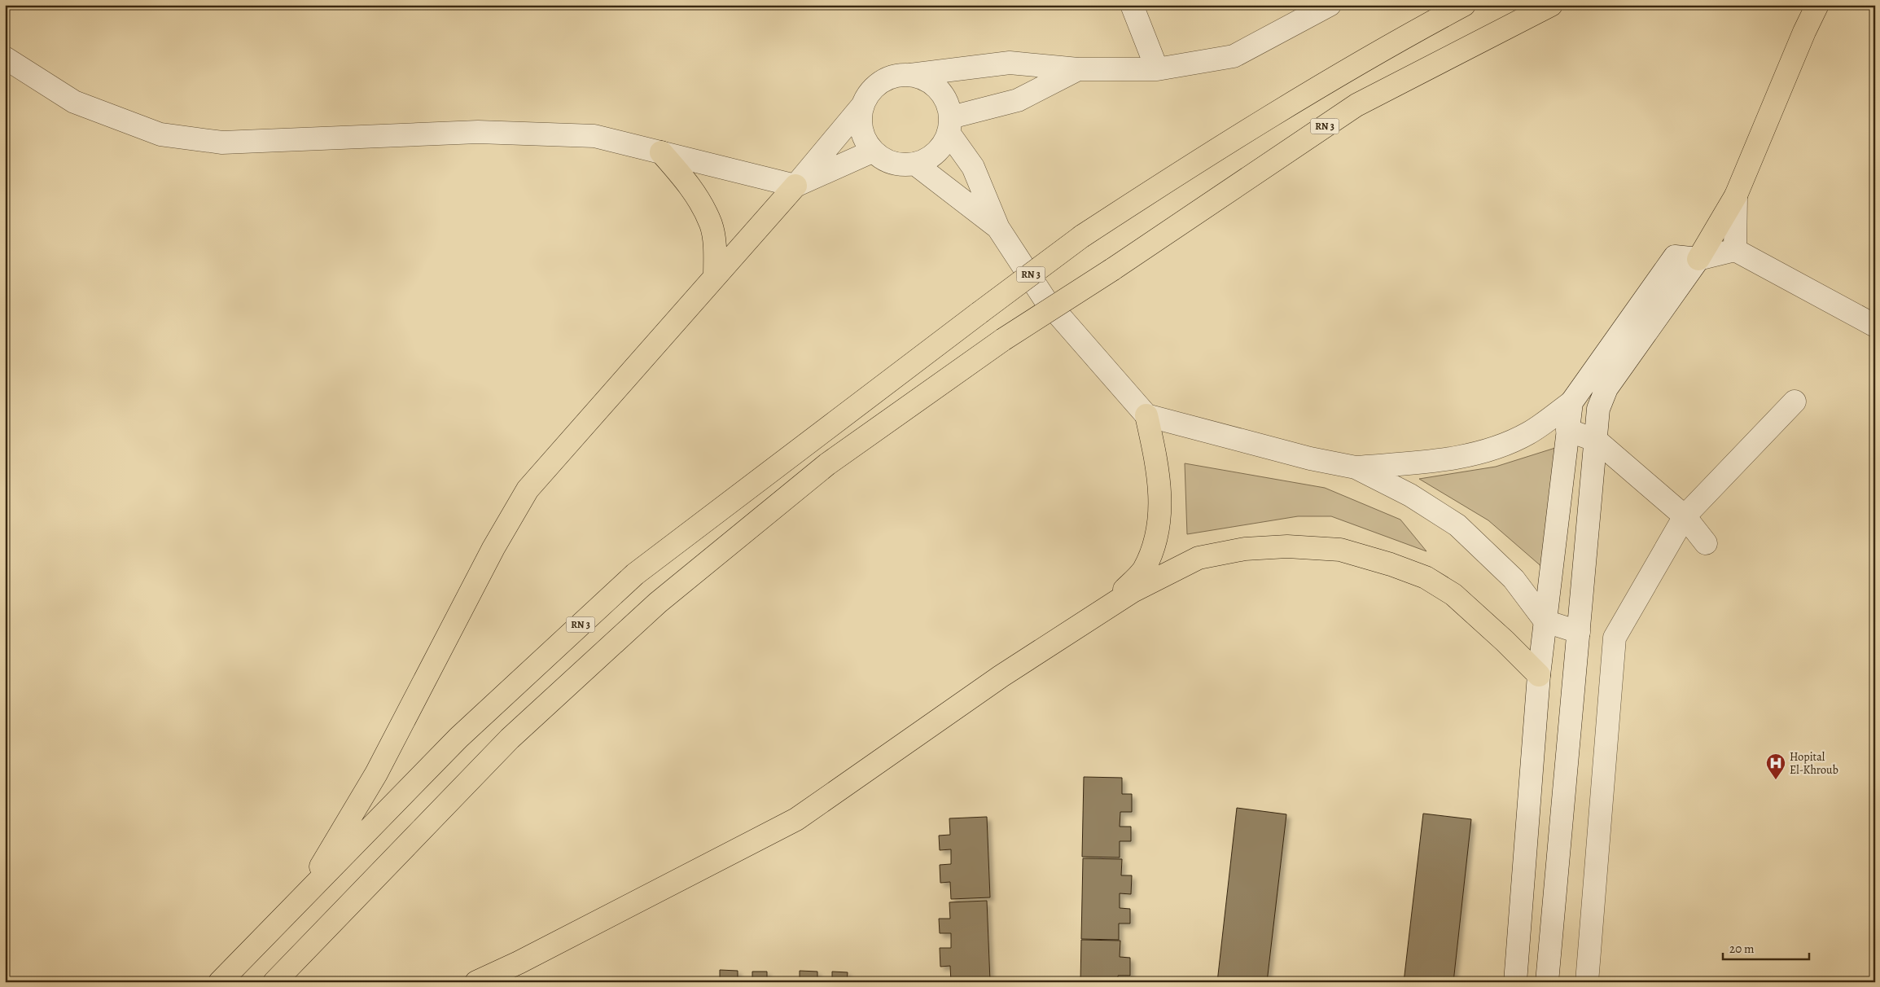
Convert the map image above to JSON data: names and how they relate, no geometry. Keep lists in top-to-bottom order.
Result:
{
  "streets": {
    "highway": ["RN 3"]
  },
  "places": {
    "hospital": ["Hopital El-Khroub"]
  },
  "scale_bar": "20 m"
}
